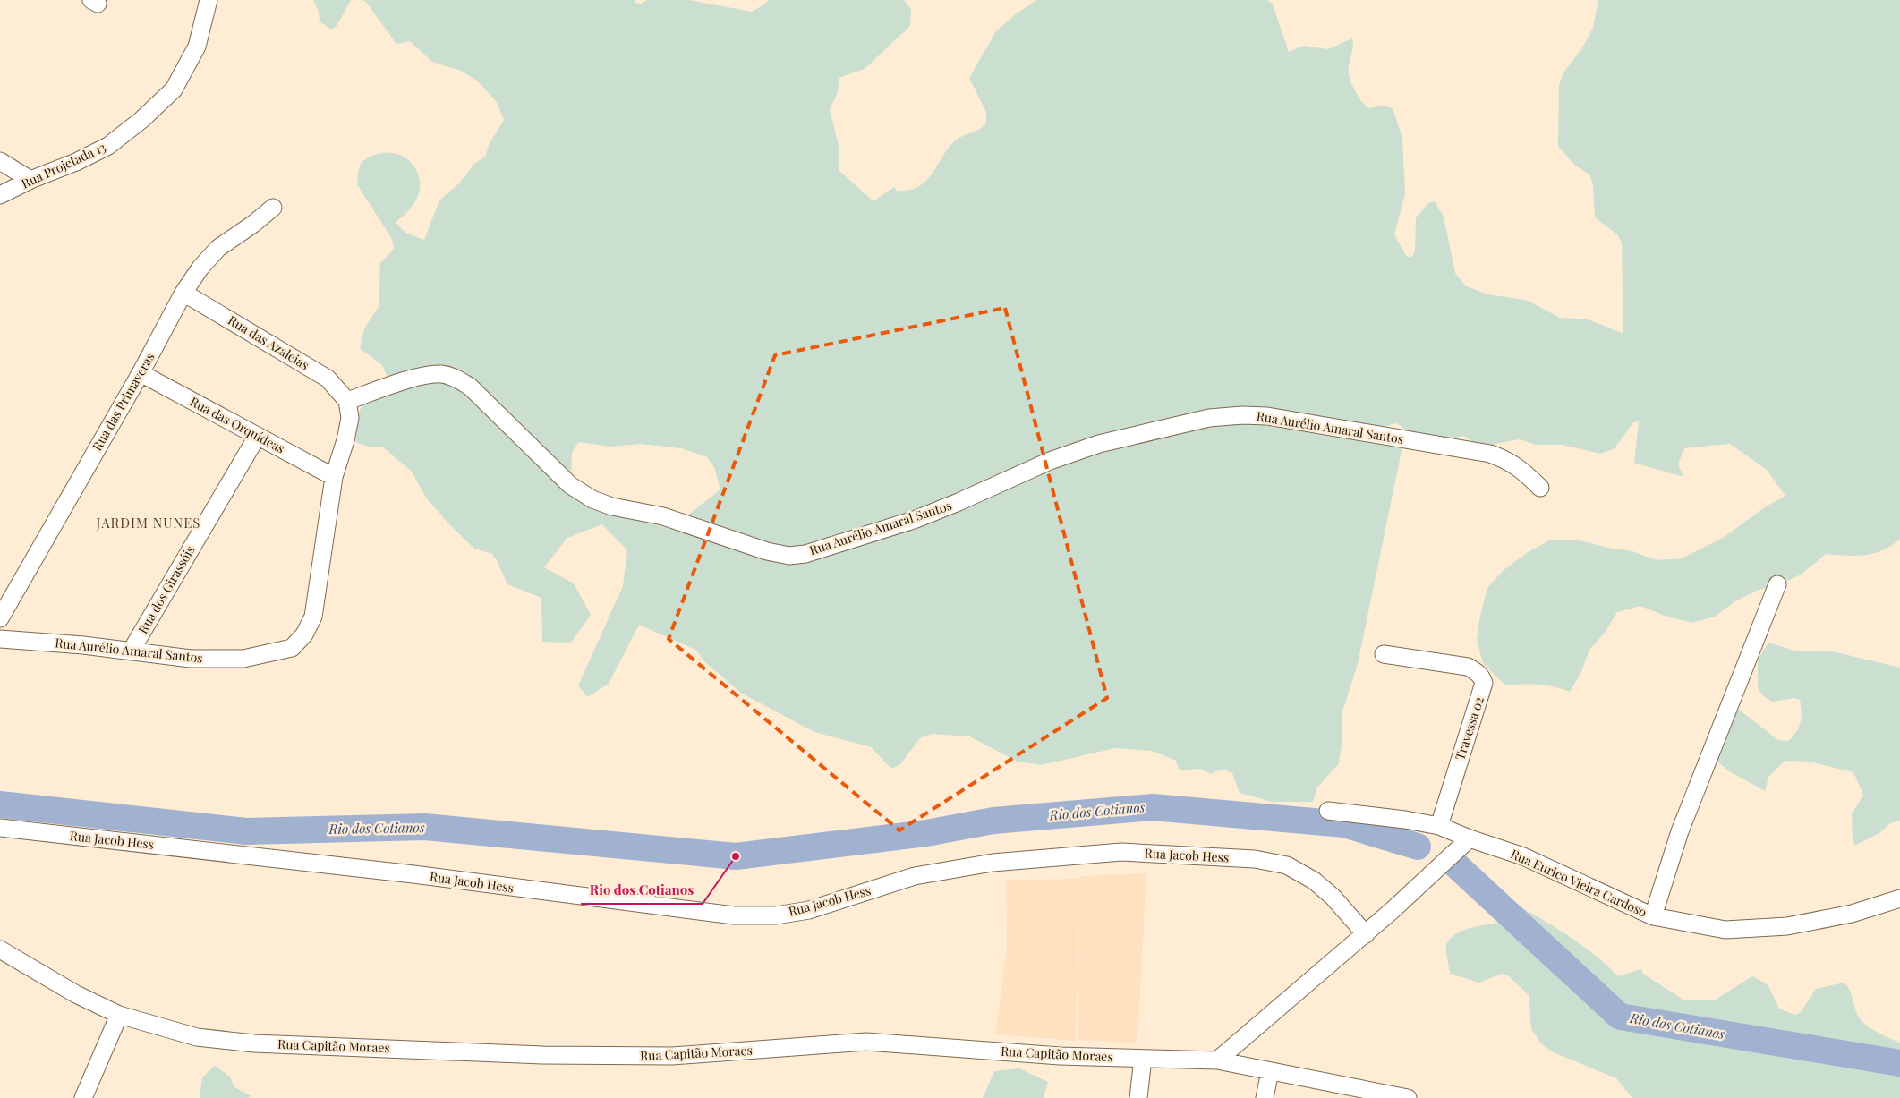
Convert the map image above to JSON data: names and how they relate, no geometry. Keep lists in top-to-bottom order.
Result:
{
  "streets": {
    "street": [
      "Rua Projetada 13",
      "Rua das Azaleias",
      "Rua das Primaveras",
      "Rua das Orquídeas",
      "Rua Aurélio Amaral Santos",
      "Rua dos Girassóis",
      "Travessa 02",
      "Rua Jacob Hess",
      "Rua Eurico Vieira Cardoso",
      "Rua Capitão Moraes"
    ]
  },
  "crossings": [
    ["Rua das Azaleias", "Rua das Primaveras"],
    ["Rua das Azaleias", "Rua Aurélio Amaral Santos"],
    ["Rua das Primaveras", "Rua das Orquídeas"],
    ["Rua das Orquídeas", "Rua Aurélio Amaral Santos"],
    ["Rua das Orquídeas", "Rua dos Girassóis"],
    ["Rua Aurélio Amaral Santos", "Rua dos Girassóis"],
    ["Travessa 02", "Rua Eurico Vieira Cardoso"]
  ],
  "districts": ["JARDIM NUNES"],
  "water": ["Rio dos Cotianos"],
  "places": ["Rio dos Cotianos"]
}
